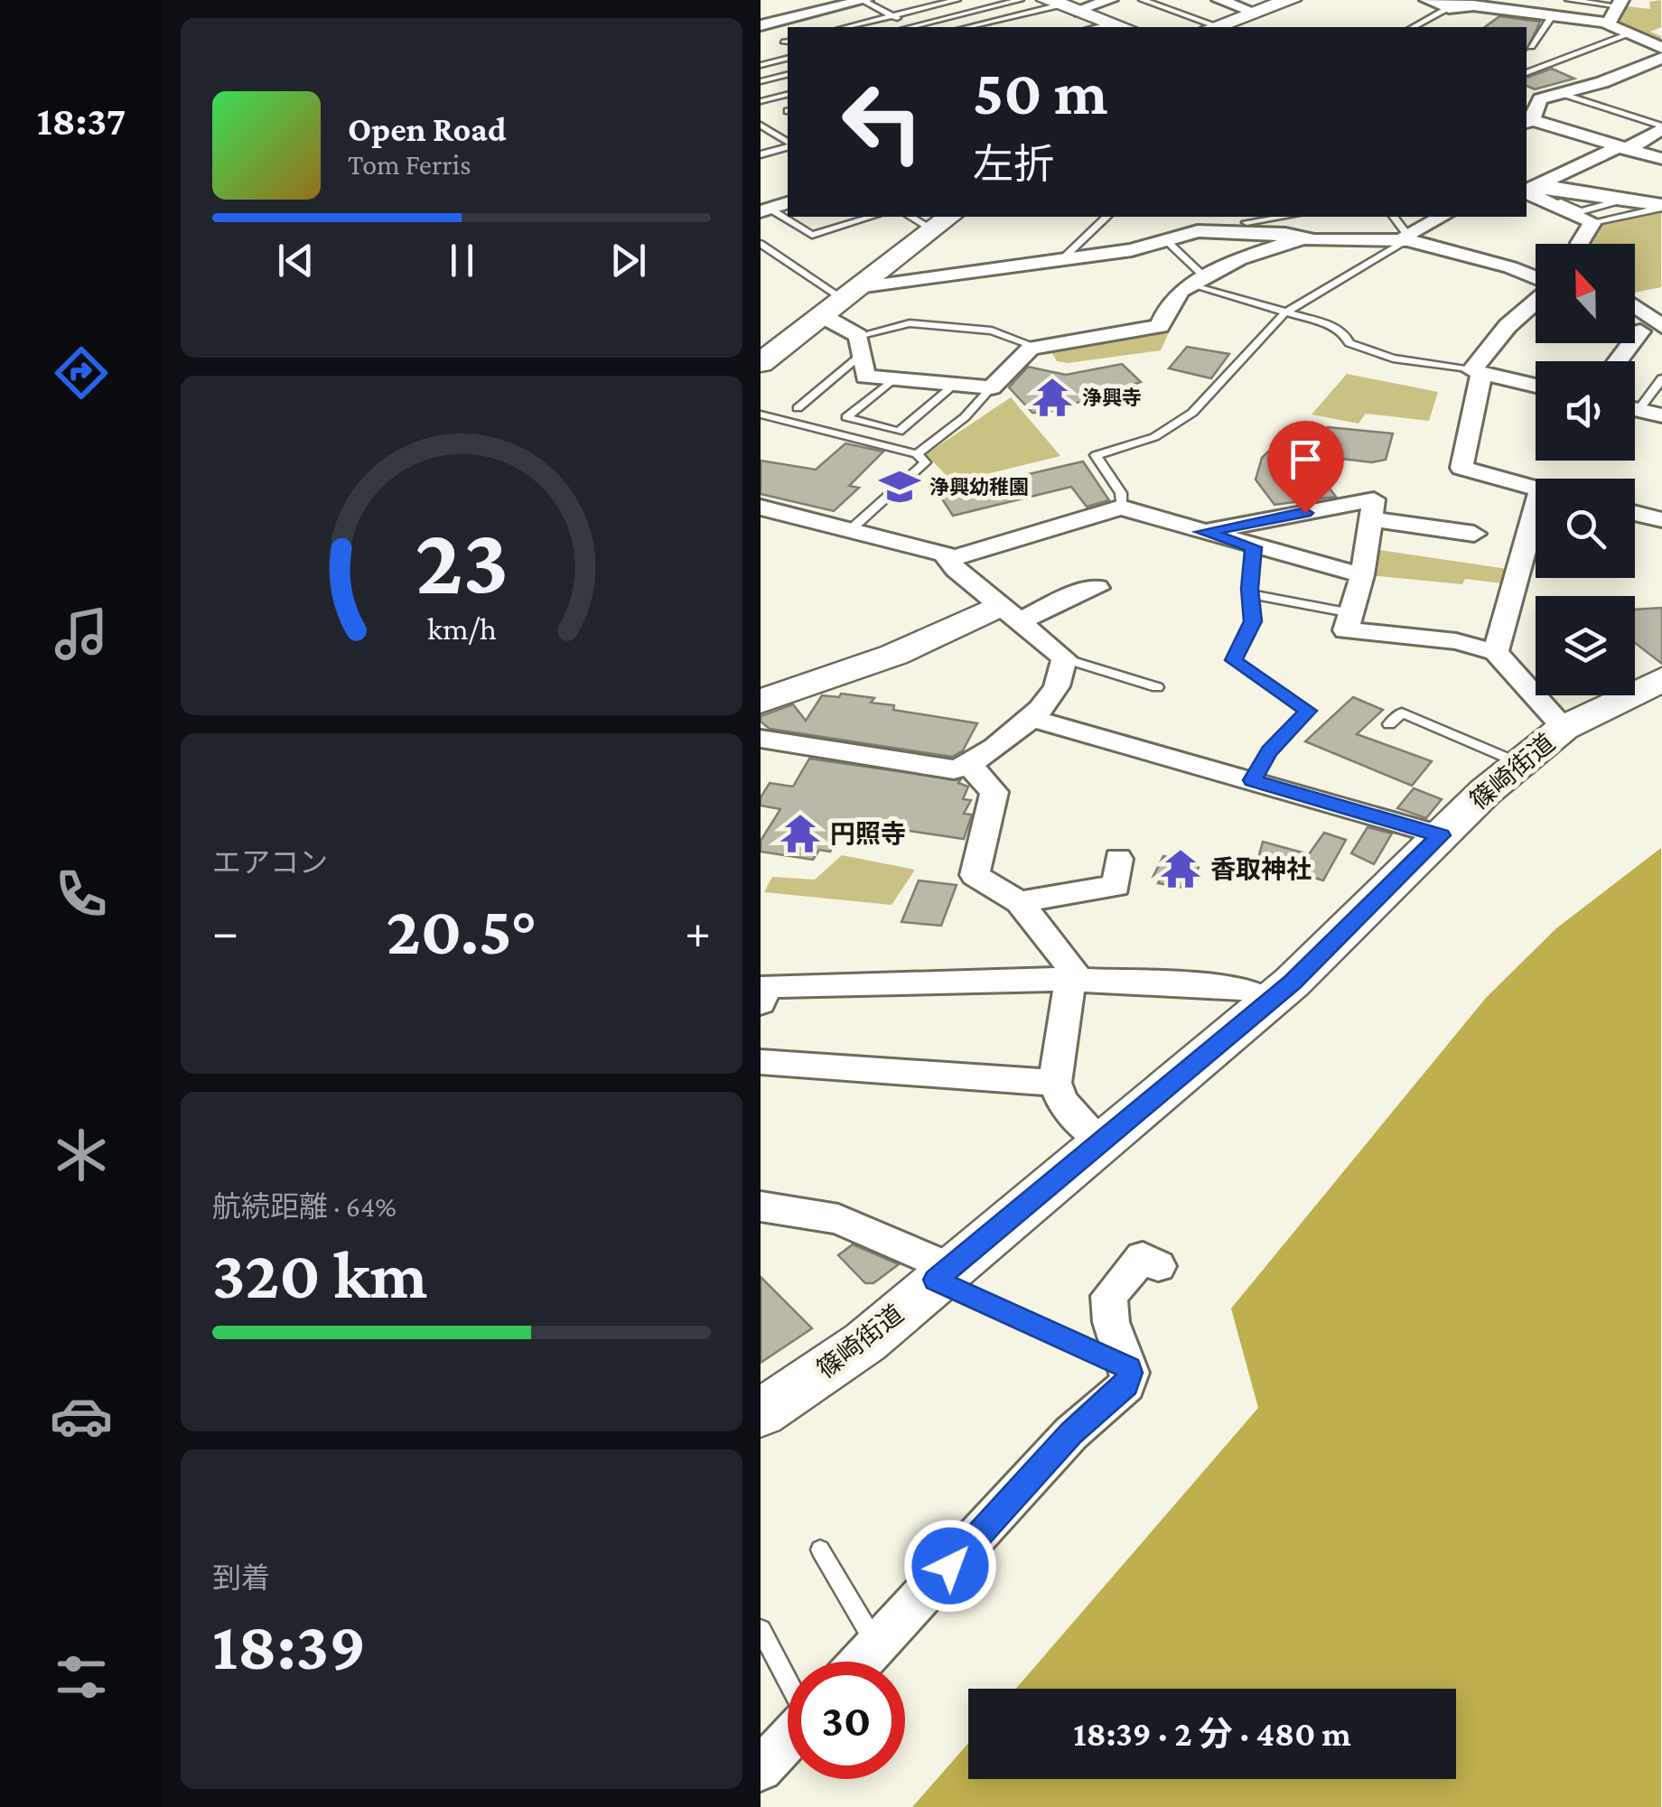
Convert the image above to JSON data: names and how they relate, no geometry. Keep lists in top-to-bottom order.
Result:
{
  "streets": {
    "main road": ["篠崎街道"]
  },
  "places": {
    "temple": ["浄興寺", "円照寺", "香取神社"],
    "school or university": ["浄興幼稚園"]
  },
  "north": "top",
  "page": {
    "tabs": "18:37",
    "turn": ["50 m", "左折"],
    "song": ["Open Road", "Tom Ferris"],
    "tile": [
      "エアコン",
      ["航続距離 · 64%", "320 km"],
      ["到着", "18:39"]
    ],
    "heat": ["−", "20.5°", "+"],
    "limit": "30",
    "trip": "18:39 · 2 分 · 480 m",
    "gauge": ["23", "km/h"]
  }
}
